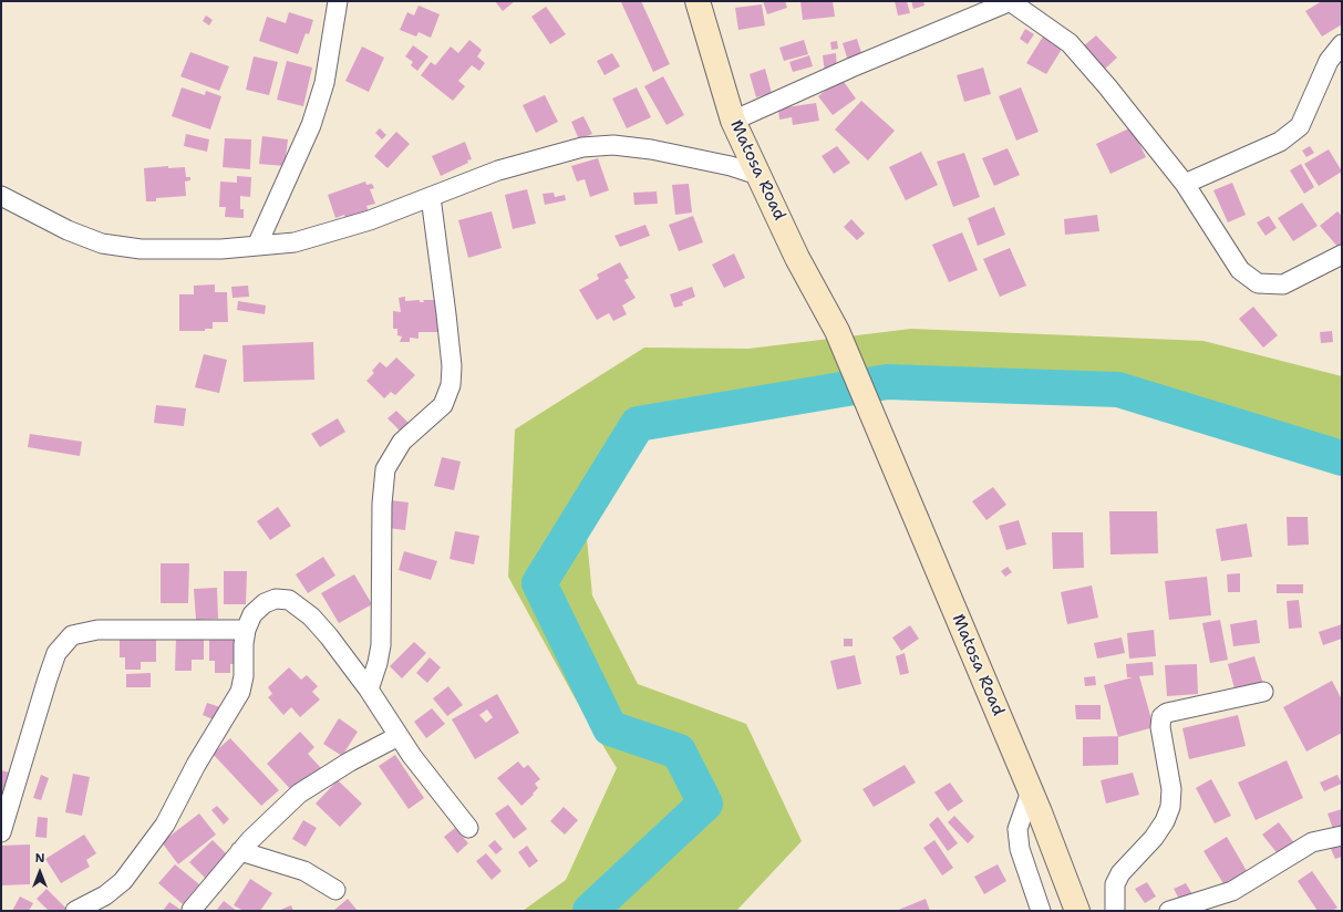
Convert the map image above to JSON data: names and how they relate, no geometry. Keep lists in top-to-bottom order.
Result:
{
  "streets": {
    "street": ["Matosa Road"]
  },
  "north": "top"
}
